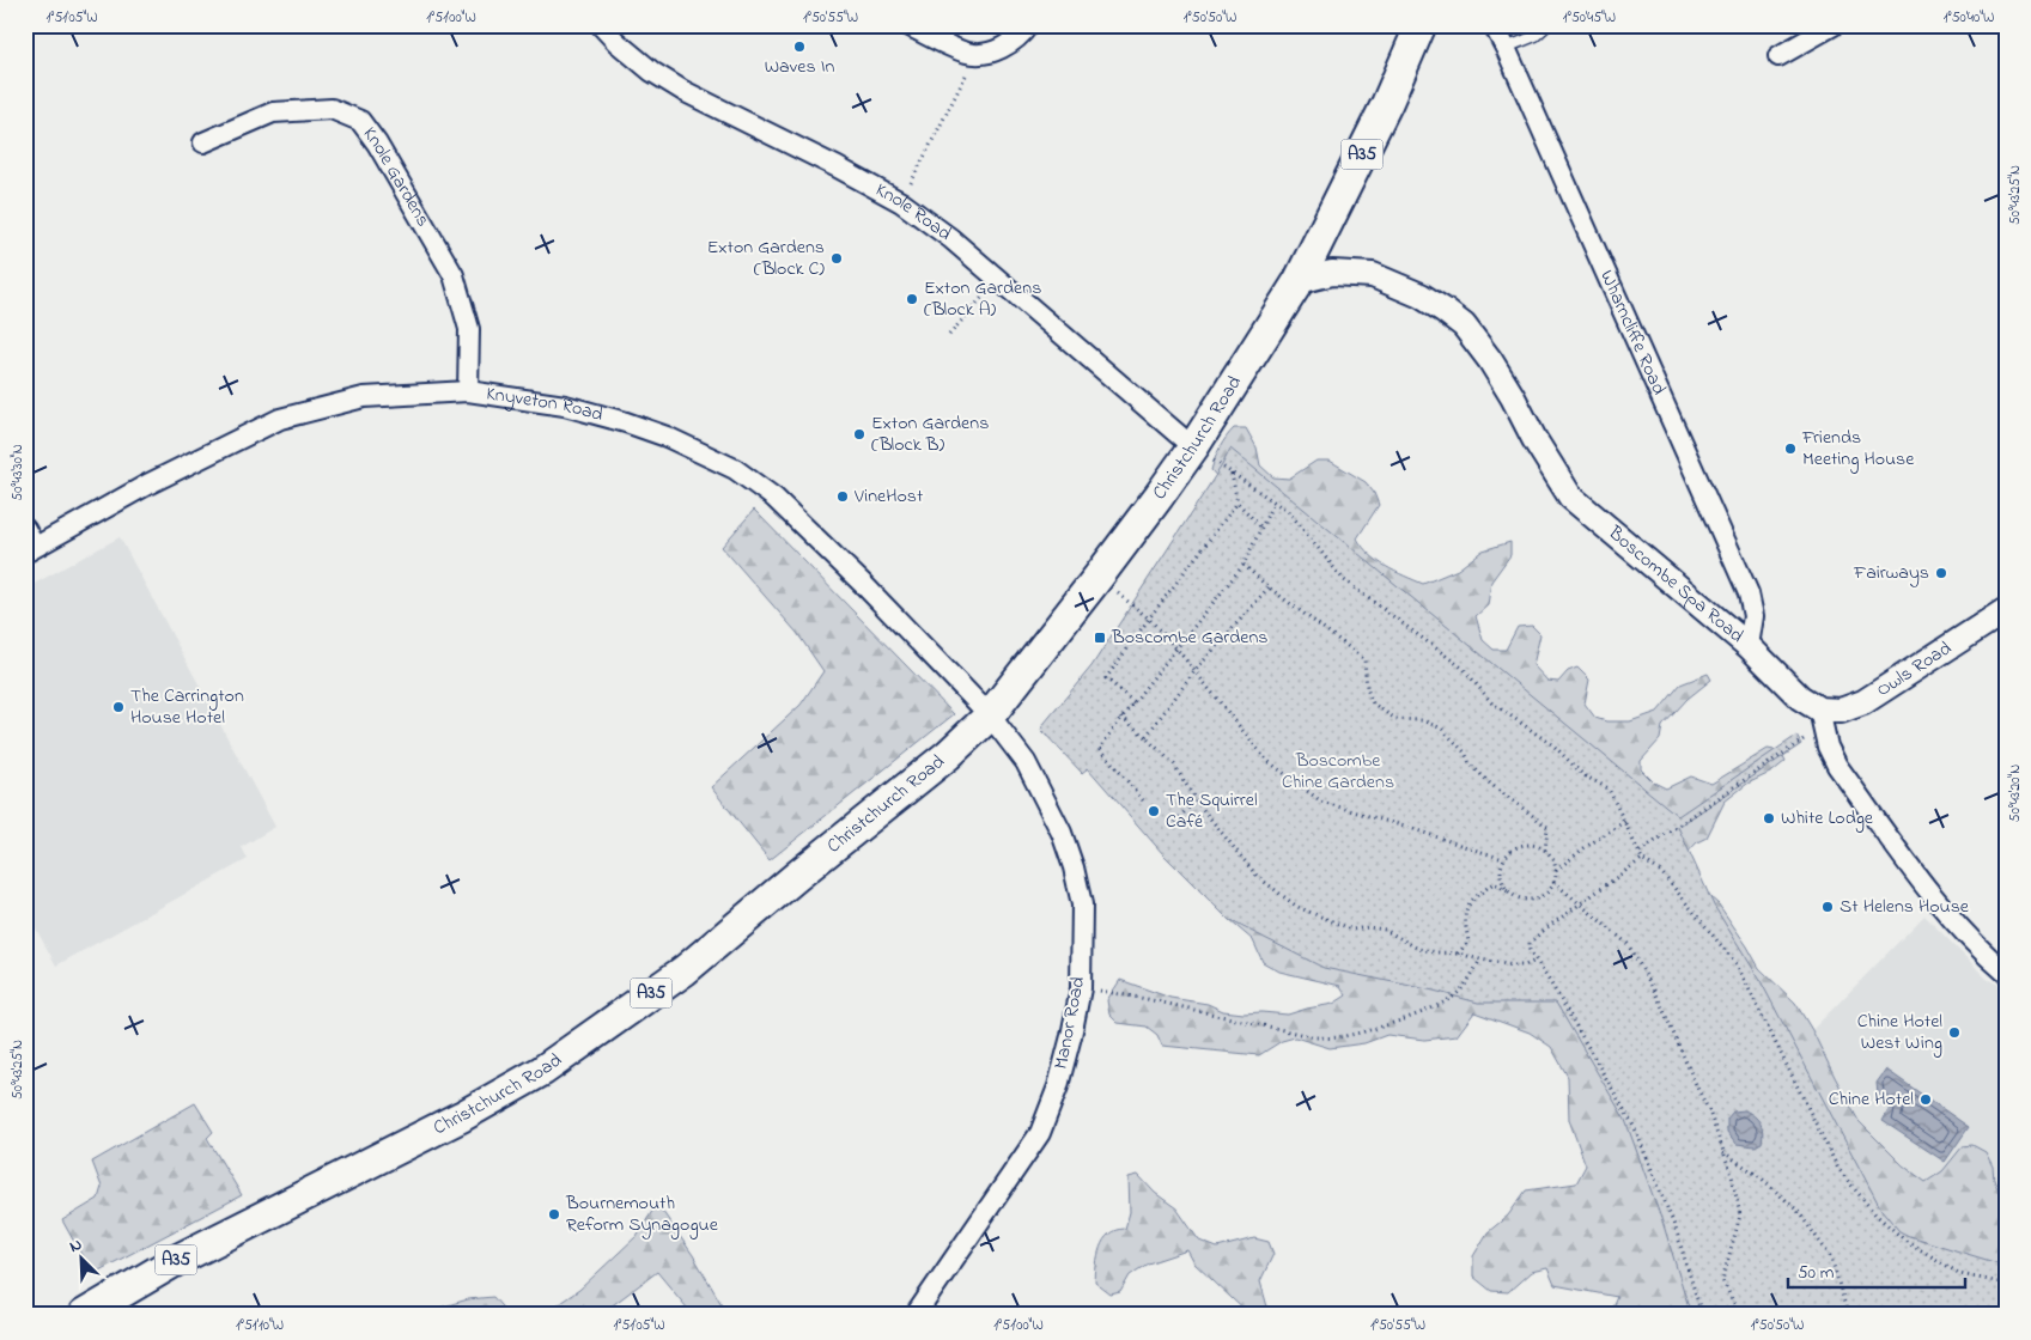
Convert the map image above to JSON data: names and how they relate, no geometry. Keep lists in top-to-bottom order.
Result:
{
  "streets": {
    "main road": ["A35", "Christchurch Road"],
    "street": [
      "Knole Gardens",
      "Knole Road",
      "Wharncliffe Road",
      "Knyveton Road",
      "Boscombe Spa Road",
      "Owls Road",
      "Manor Road"
    ]
  },
  "crossings": [
    ["Knole Gardens", "Knyveton Road"],
    ["Knole Road", "Christchurch Road"],
    ["Wharncliffe Road", "Boscombe Spa Road"],
    ["Knyveton Road", "Christchurch Road"],
    ["Knyveton Road", "Manor Road"],
    ["Christchurch Road", "Boscombe Spa Road"],
    ["Christchurch Road", "Manor Road"],
    ["Boscombe Spa Road", "Owls Road"]
  ],
  "parks": ["Boscombe Chine Gardens"],
  "places": {
    "other": [
      "Waves In",
      "Exton Gardens (Block C)",
      "Exton Gardens (Block A)",
      "Exton Gardens (Block B)",
      "Friends Meeting House",
      "VineHost",
      "Fairways",
      "The Carrington House Hotel",
      "The Squirrel Café",
      "White Lodge",
      "St Helens House",
      "Chine Hotel West Wing",
      "Chine Hotel",
      "Bournemouth Reform Synagogue"
    ],
    "transit": ["Boscombe Gardens"]
  },
  "scale_bar": "50 m",
  "north": "top left",
  "coordinates": [
    "1°51'05\"W",
    "1°51'00\"W",
    "1°50'55\"W",
    "1°50'50\"W",
    "1°50'45\"W",
    "1°50'40\"W",
    "50°43'25\"N",
    "50°43'30\"N",
    "50°43'20\"N",
    "1°51'10\"W"
  ]
}
